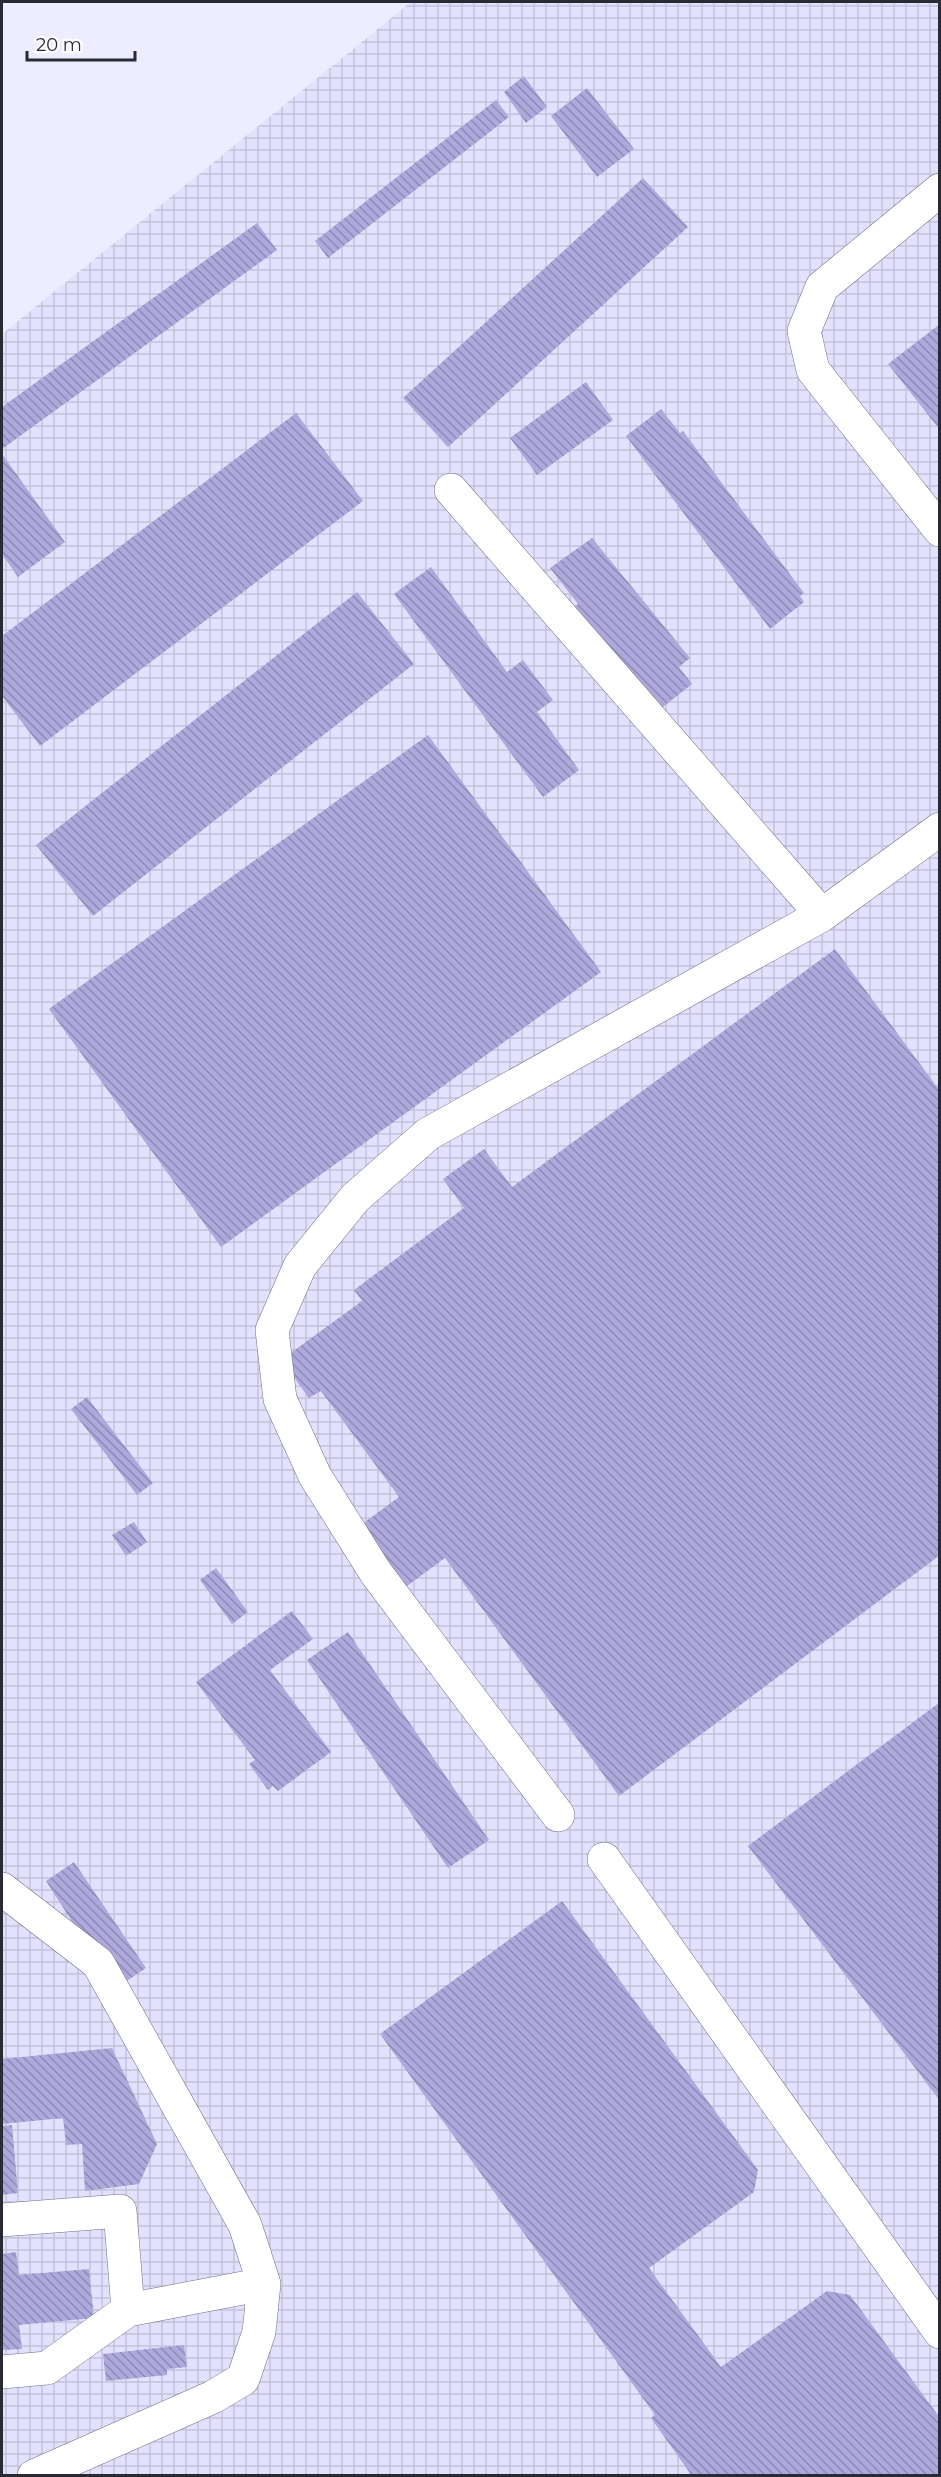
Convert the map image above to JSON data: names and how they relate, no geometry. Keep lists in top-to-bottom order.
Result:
{
  "scale_bar": "20 m"
}
